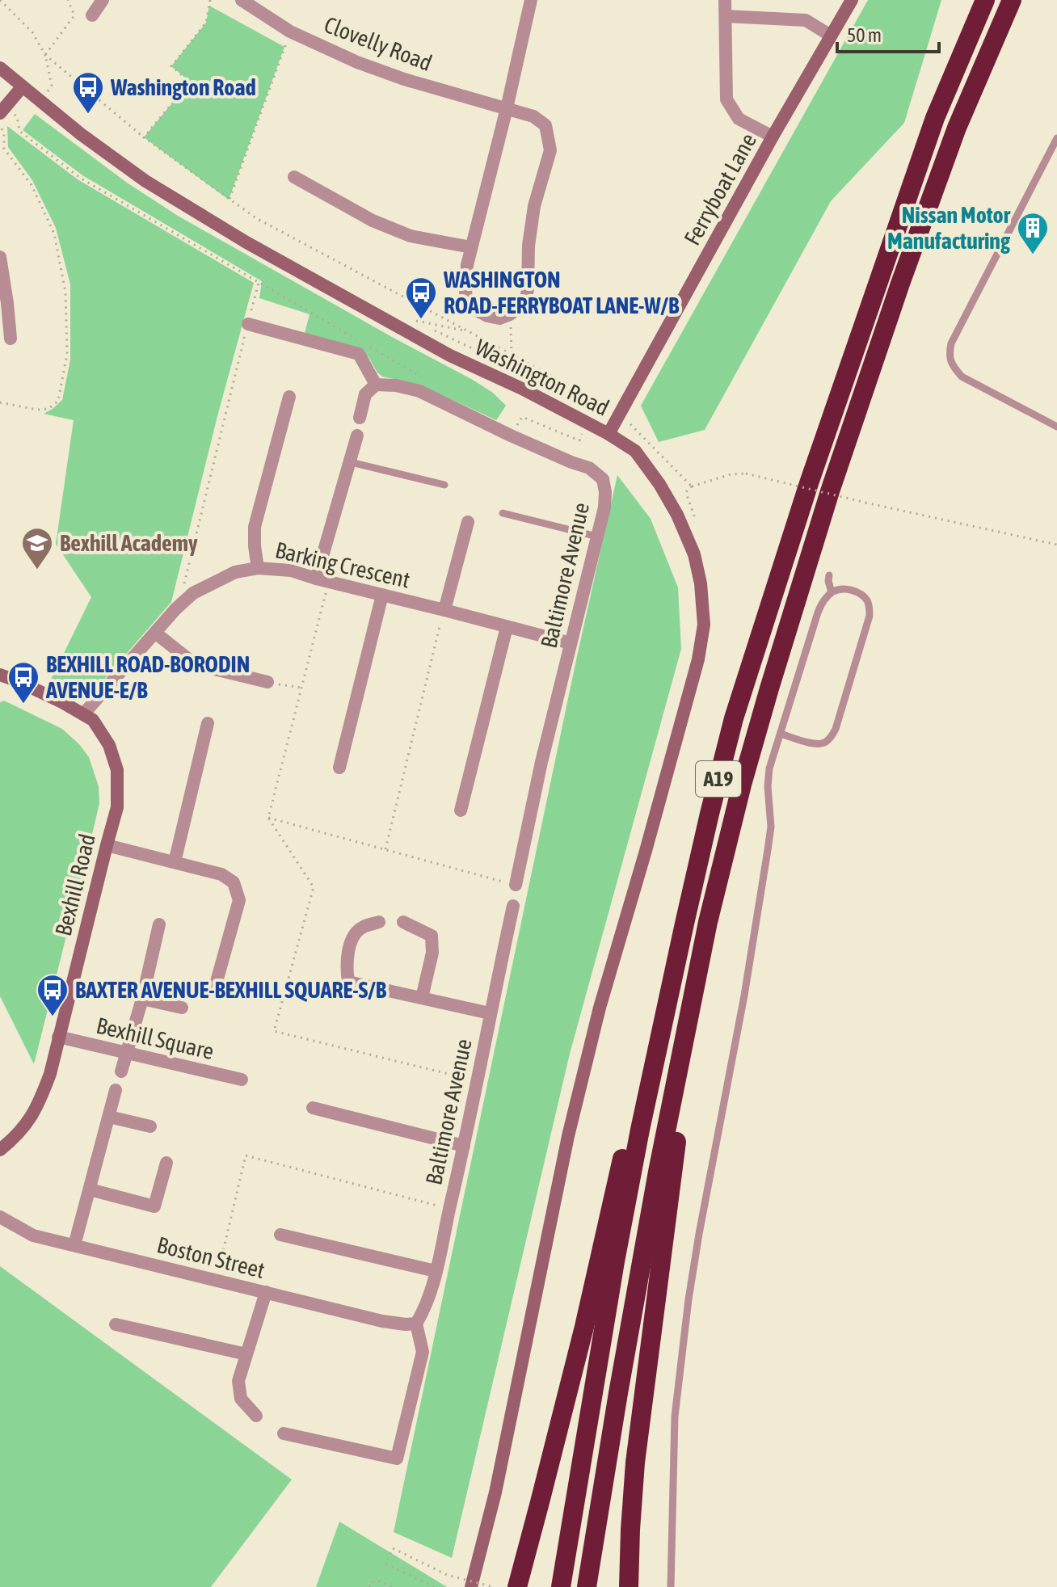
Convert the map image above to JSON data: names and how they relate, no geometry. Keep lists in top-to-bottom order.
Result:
{
  "streets": {
    "highway": ["A19"],
    "street": [
      "Clovelly Road",
      "Ferryboat Lane",
      "Washington Road",
      "Barking Crescent",
      "Baltimore Avenue",
      "Bexhill Road",
      "Bexhill Square",
      "Boston Street"
    ]
  },
  "crossings": [
    ["Ferryboat Lane", "Washington Road"],
    ["Barking Crescent", "Baltimore Avenue"],
    ["Barking Crescent", "Bexhill Road"],
    ["Baltimore Avenue", "Boston Street"],
    ["Bexhill Road", "Bexhill Square"]
  ],
  "places": {
    "bus stop": [
      "Washington Road",
      "WASHINGTON ROAD-FERRYBOAT LANE-W/B",
      "BEXHILL ROAD-BORODIN AVENUE-E/B",
      "BAXTER AVENUE-BEXHILL SQUARE-S/B"
    ],
    "building": ["Nissan Motor Manufacturing"],
    "school or university": ["Bexhill Academy"]
  },
  "scale_bar": "50 m"
}
